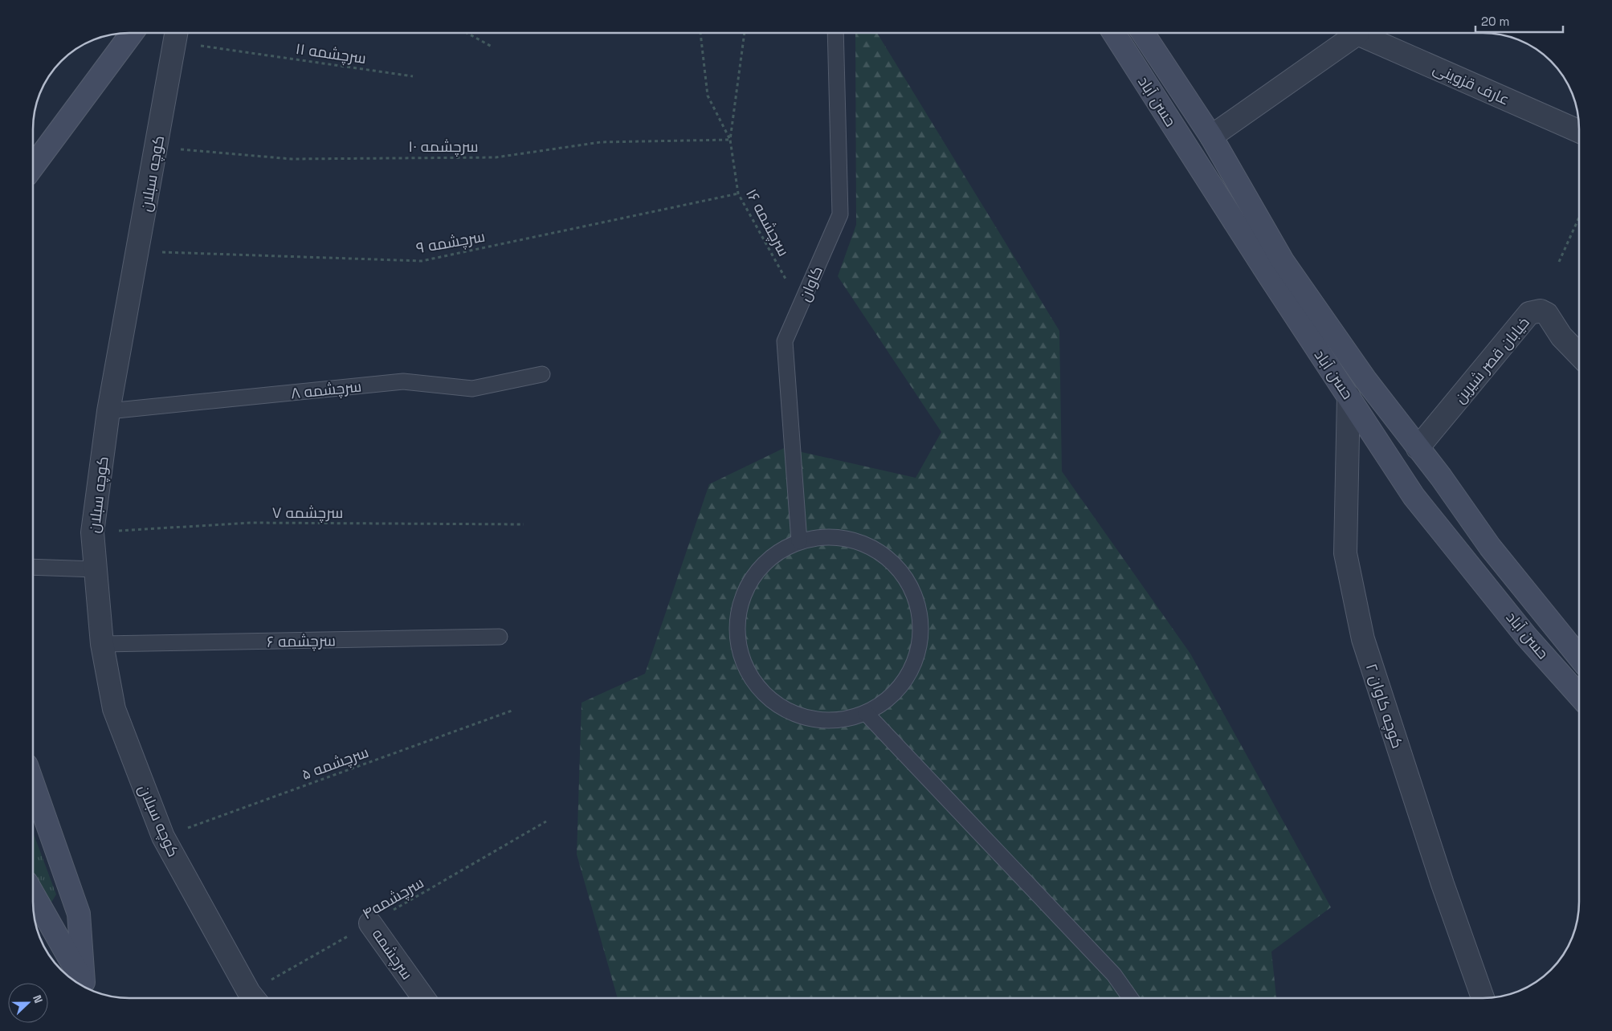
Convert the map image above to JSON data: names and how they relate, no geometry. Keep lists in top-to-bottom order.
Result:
{
  "streets": {
    "street": [
      "عارف قزوینی",
      "حسن آباد",
      "کوچه سبلان",
      "خیابان قصر شیرین",
      "کوچه کاوان ۲",
      "سرچشمه"
    ],
    "lane": ["کاوان", "سرچشمه ۸", "سرچشمه ۶"],
    "path": [
      "سرچشمه ۱۱",
      "سرچشمه ۱۰",
      "۱۶ سرچشمه",
      "سرچشمه ۹",
      "سرچشمه ۷",
      "سرچشمه ۵",
      "سرچشمه۴"
    ]
  },
  "crossings": [
    ["سرچشمه ۱۱", "کوچه سبلان"],
    ["عارف قزوینی", "حسن آباد"],
    ["حسن آباد", "خیابان قصر شیرین"],
    ["حسن آباد", "کوچه کاوان ۲"],
    ["سرچشمه ۱۰", "کوچه سبلان"],
    ["سرچشمه ۱۰", "۱۶ سرچشمه"],
    ["کوچه سبلان", "سرچشمه ۹"],
    ["کوچه سبلان", "سرچشمه ۸"],
    ["کوچه سبلان", "سرچشمه ۷"],
    ["کوچه سبلان", "سرچشمه ۶"],
    ["کوچه سبلان", "سرچشمه ۵"],
    ["۱۶ سرچشمه", "سرچشمه ۹"],
    ["۱۶ سرچشمه", "کاوان"],
    ["سرچشمه۴", "سرچشمه"]
  ],
  "scale_bar": "20 m",
  "north": "right"
}
